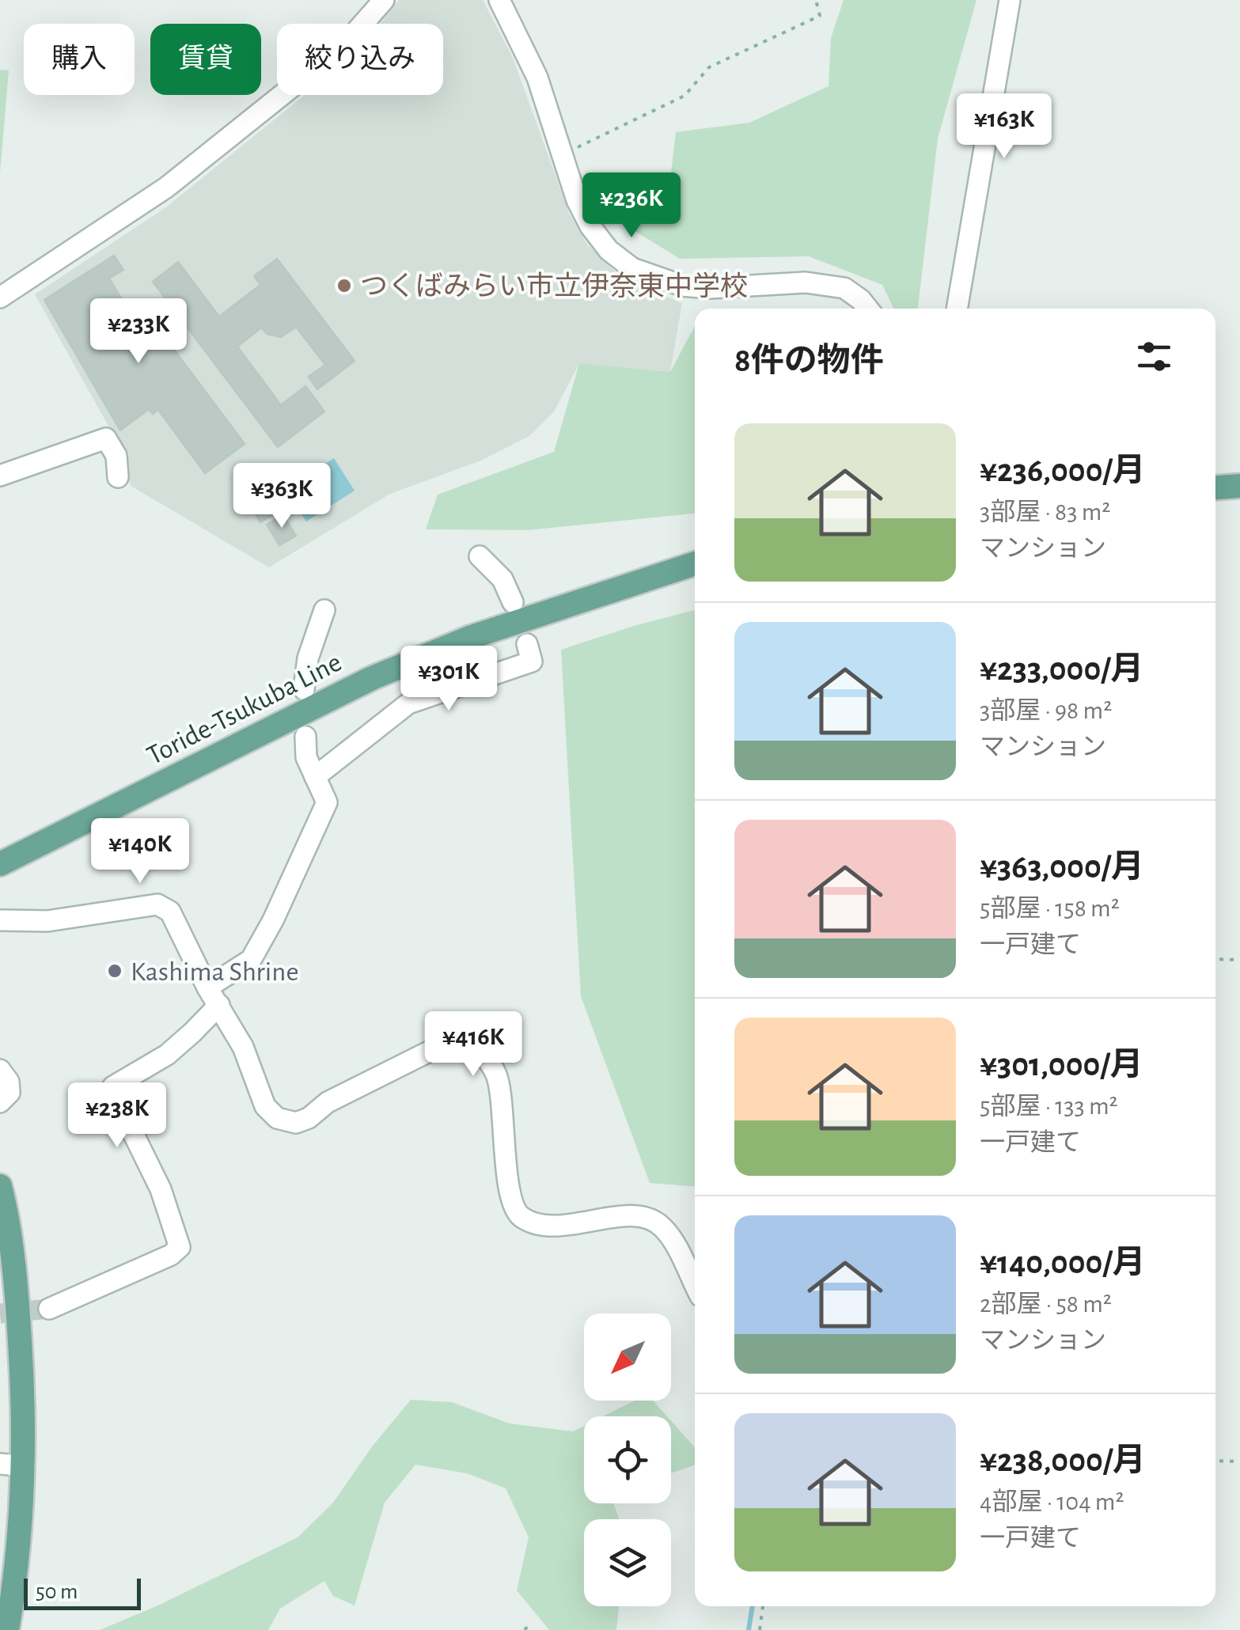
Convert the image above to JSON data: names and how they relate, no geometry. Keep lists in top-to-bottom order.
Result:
{
  "streets": {
    "main road": ["Toride-Tsukuba Line"]
  },
  "places": ["つくばみらい市立伊奈東中学校", "Kashima Shrine"],
  "scale_bar": "50 m",
  "north": "bottom left",
  "page": {
    "chip": ["購入", "賃貸", "絞り込み"],
    "price": [
      "¥163K",
      "¥236K",
      "¥233K",
      "¥363K",
      "¥301K",
      "¥140K",
      "¥416K",
      "¥238K"
    ],
    "heading": "8件の物件",
    "list": [
      {
        "name": "¥236,000/月",
        "note": "3部屋 · 83 m² · マンション"
      },
      {
        "name": "¥233,000/月",
        "note": "3部屋 · 98 m² · マンション"
      },
      {
        "name": "¥363,000/月",
        "note": "5部屋 · 158 m² · 一戸建て"
      },
      {
        "name": "¥301,000/月",
        "note": "5部屋 · 133 m² · 一戸建て"
      },
      {
        "name": "¥140,000/月",
        "note": "2部屋 · 58 m² · マンション"
      },
      {
        "name": "¥238,000/月",
        "note": "4部屋 · 104 m² · 一戸建て"
      }
    ],
    "scale": "50 m"
  }
}
